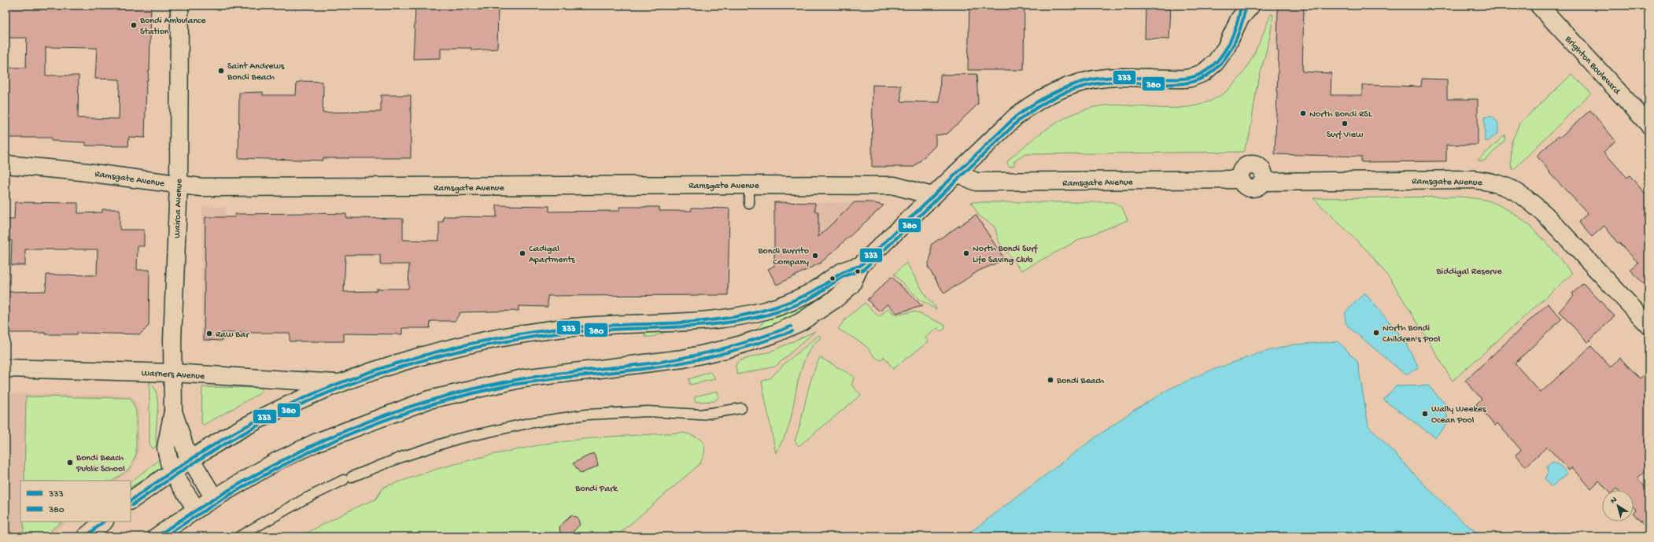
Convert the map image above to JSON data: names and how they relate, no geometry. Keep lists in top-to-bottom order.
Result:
{
  "streets": {
    "street": [
      "Brighton Boulevard",
      "Ramsgate Avenue",
      "Wairoa Avenue",
      "Warners Avenue"
    ]
  },
  "crossings": [
    ["Ramsgate Avenue", "Wairoa Avenue"],
    ["Wairoa Avenue", "Warners Avenue"]
  ],
  "parks": ["Biddigal Reserve", "Bondi Park"],
  "places": [
    "Bondi Ambulance Station",
    "Saint Andrews Bondi Beach",
    "North Bondi RSL",
    "Surf View",
    "Cadigal Apartments",
    "North Bondi Surf Life Saving Club",
    "Bondi Burrito Company",
    "North Bondi Children's Pool",
    "Raw Bar",
    "Bondi Beach",
    "Wally Weekes Ocean Pool",
    "Bondi Beach Public School"
  ],
  "lines": ["transit line 333", "transit line 380"],
  "legend": ["333", "380"],
  "north": "top left"
}
